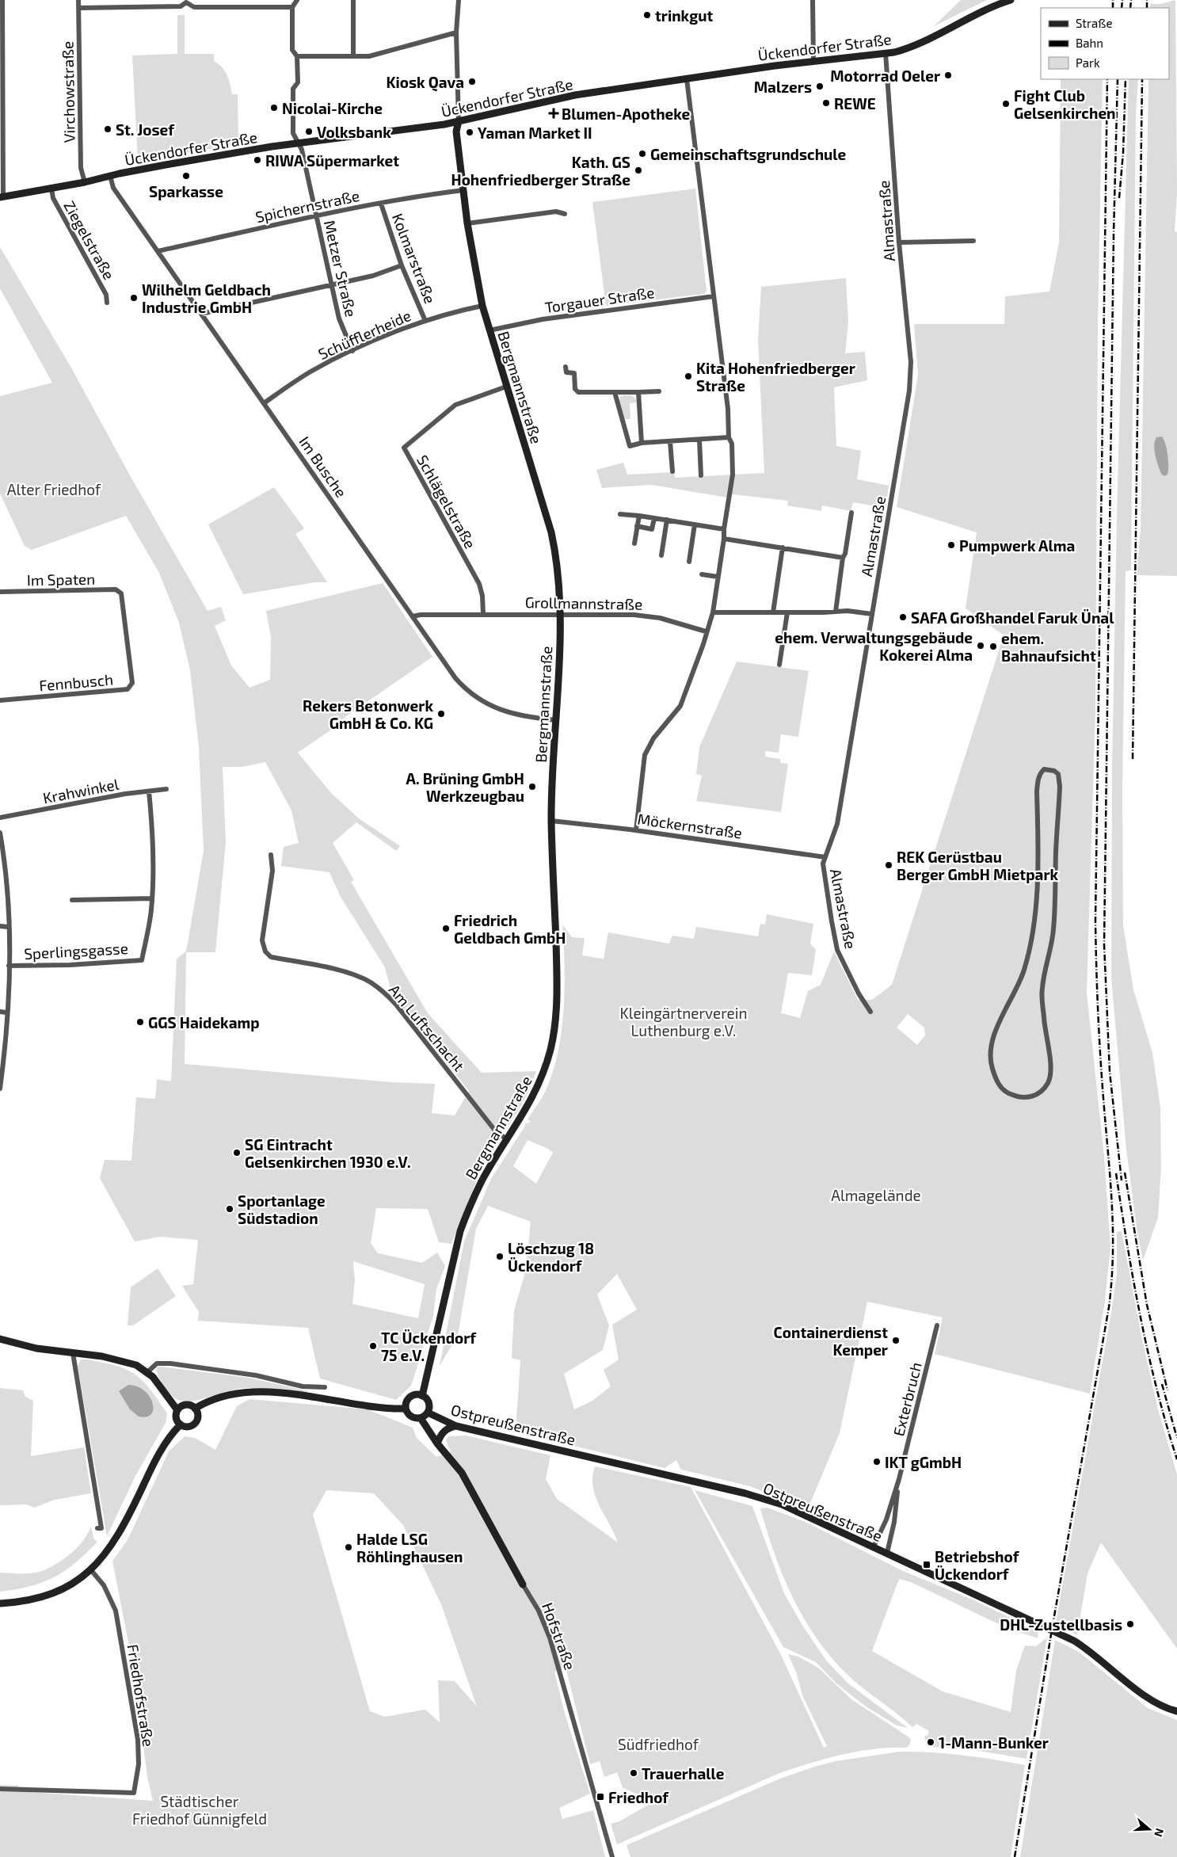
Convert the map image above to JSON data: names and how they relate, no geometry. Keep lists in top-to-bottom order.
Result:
{
  "streets": {
    "street": [
      "Ückendorfer Straße",
      "Virchowstraße",
      "Spichernstraße",
      "Almastraße",
      "Ziegelstraße",
      "Kolmarstraße",
      "Metzer Straße",
      "Torgauer Straße",
      "Schüfflerheide",
      "Bergmannstraße",
      "Im Busche",
      "Schlägelstraße",
      "Im Spaten",
      "Grollmannstraße",
      "Fennbusch",
      "Krahwinkel",
      "Möckernstraße",
      "Sperlingsgasse",
      "Am Luftschacht",
      "Exterbruch",
      "Ostpreußenstraße",
      "Hofstraße",
      "Friedhofstraße"
    ]
  },
  "crossings": [
    ["Ückendorfer Straße", "Virchowstraße"],
    ["Ückendorfer Straße", "Almastraße"],
    ["Ückendorfer Straße", "Ziegelstraße"],
    ["Ückendorfer Straße", "Metzer Straße"],
    ["Ückendorfer Straße", "Bergmannstraße"],
    ["Ückendorfer Straße", "Im Busche"],
    ["Spichernstraße", "Kolmarstraße"],
    ["Spichernstraße", "Metzer Straße"],
    ["Spichernstraße", "Bergmannstraße"],
    ["Spichernstraße", "Im Busche"],
    ["Almastraße", "Möckernstraße"],
    ["Kolmarstraße", "Schüfflerheide"],
    ["Metzer Straße", "Schüfflerheide"],
    ["Torgauer Straße", "Bergmannstraße"],
    ["Schüfflerheide", "Bergmannstraße"],
    ["Schüfflerheide", "Im Busche"],
    ["Bergmannstraße", "Im Busche"],
    ["Bergmannstraße", "Schlägelstraße"],
    ["Bergmannstraße", "Grollmannstraße"],
    ["Bergmannstraße", "Möckernstraße"],
    ["Bergmannstraße", "Am Luftschacht"],
    ["Bergmannstraße", "Ostpreußenstraße"],
    ["Bergmannstraße", "Hofstraße"],
    ["Im Busche", "Grollmannstraße"],
    ["Schlägelstraße", "Grollmannstraße"],
    ["Im Spaten", "Fennbusch"],
    ["Krahwinkel", "Sperlingsgasse"],
    ["Exterbruch", "Ostpreußenstraße"],
    ["Ostpreußenstraße", "Hofstraße"]
  ],
  "parks": [
    "Alter Friedhof",
    "Kleingärtnerverein Luthenburg e.V.",
    "Almagelände",
    "Südfriedhof",
    "Städtischer Friedhof Günnigfeld"
  ],
  "places": {
    "other": [
      "trinkgut",
      "Motorrad Oeler",
      "Kiosk Qava",
      "Malzers",
      "REWE",
      "Fight Club Gelsenkirchen",
      "Nicolai-Kirche",
      "St. Josef",
      "Volksbank",
      "Yaman Market II",
      "Gemeinschaftsgrundschule",
      "RIWA Süpermarket",
      "Kath. GS Hohenfriedberger Straße",
      "Sparkasse",
      "Wilhelm Geldbach Industrie GmbH",
      "Kita Hohenfriedberger Straße",
      "Pumpwerk Alma",
      "SAFA Großhandel Faruk Ünal",
      "ehem. Verwaltungsgebäude Kokerei Alma",
      "ehem. Bahnaufsicht",
      "Rekers Betonwerk GmbH & Co. KG",
      "A. Brüning GmbH Werkzeugbau",
      "REK Gerüstbau Berger GmbH Mietpark",
      "Friedrich Geldbach GmbH",
      "GGS Haidekamp",
      "SG Eintracht Gelsenkirchen 1930 e.V.",
      "Sportanlage Südstadion",
      "Löschzug 18 Ückendorf",
      "Containerdienst Kemper",
      "TC Ückendorf 75 e.V.",
      "IKT gGmbH",
      "Halde LSG Röhlinghausen",
      "DHL-Zustellbasis",
      "1-Mann-Bunker",
      "Trauerhalle"
    ],
    "health": ["Blumen-Apotheke"],
    "transit": ["Betriebshof Ückendorf", "Friedhof"]
  },
  "legend": ["Straße", "Bahn", "Park"],
  "north": "right"
}
